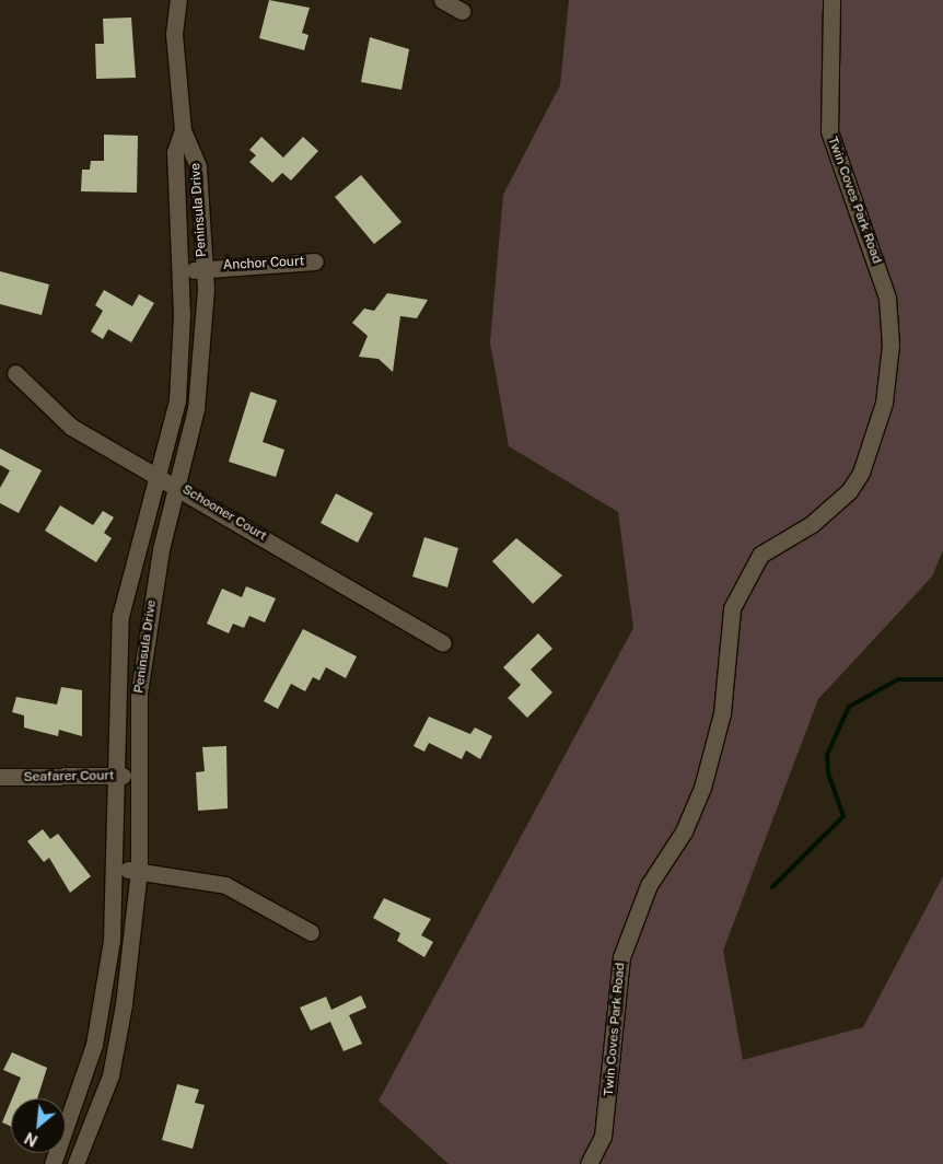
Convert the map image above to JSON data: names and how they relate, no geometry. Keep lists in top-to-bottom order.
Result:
{
  "streets": {
    "street": [
      "Twin Coves Park Road",
      "Peninsula Drive",
      "Anchor Court",
      "Schooner Court",
      "Seafarer Court"
    ]
  },
  "crossings": [
    ["Peninsula Drive", "Anchor Court"],
    ["Peninsula Drive", "Schooner Court"],
    ["Peninsula Drive", "Seafarer Court"]
  ],
  "north": "bottom left"
}
